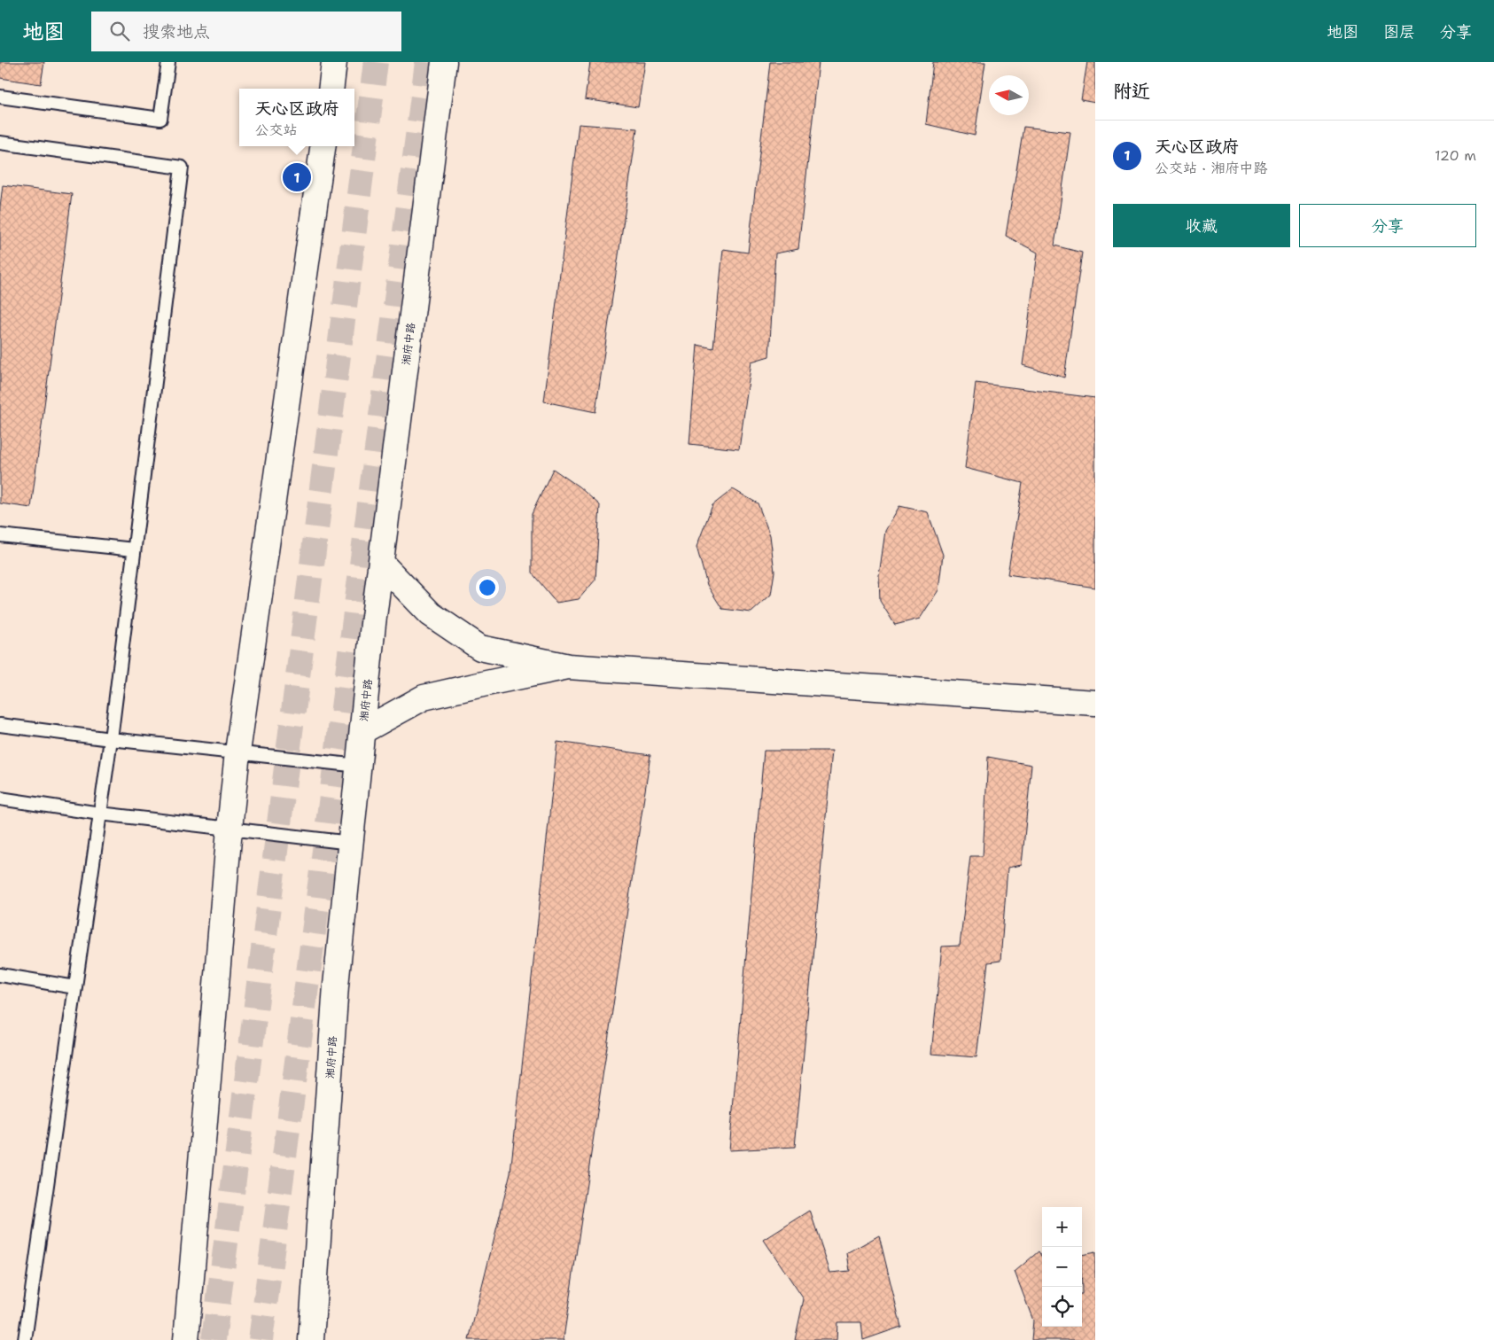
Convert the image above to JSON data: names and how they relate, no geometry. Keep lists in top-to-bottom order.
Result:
{
  "streets": {
    "main road": ["湘府中路"]
  },
  "north": "left",
  "page": {
    "header": "地图",
    "search": "搜索地点",
    "nav": ["地图", "图层", "分享"],
    "heading": "附近",
    "popup": ["天心区政府", "公交站"],
    "list": [
      {
        "mark": "1",
        "name": "天心区政府",
        "note": "公交站 · 湘府中路",
        "value": "120 m"
      }
    ],
    "pins": "1",
    "buttons": ["收藏", "分享"],
    "map_buttons": ["+", "−"]
  }
}
